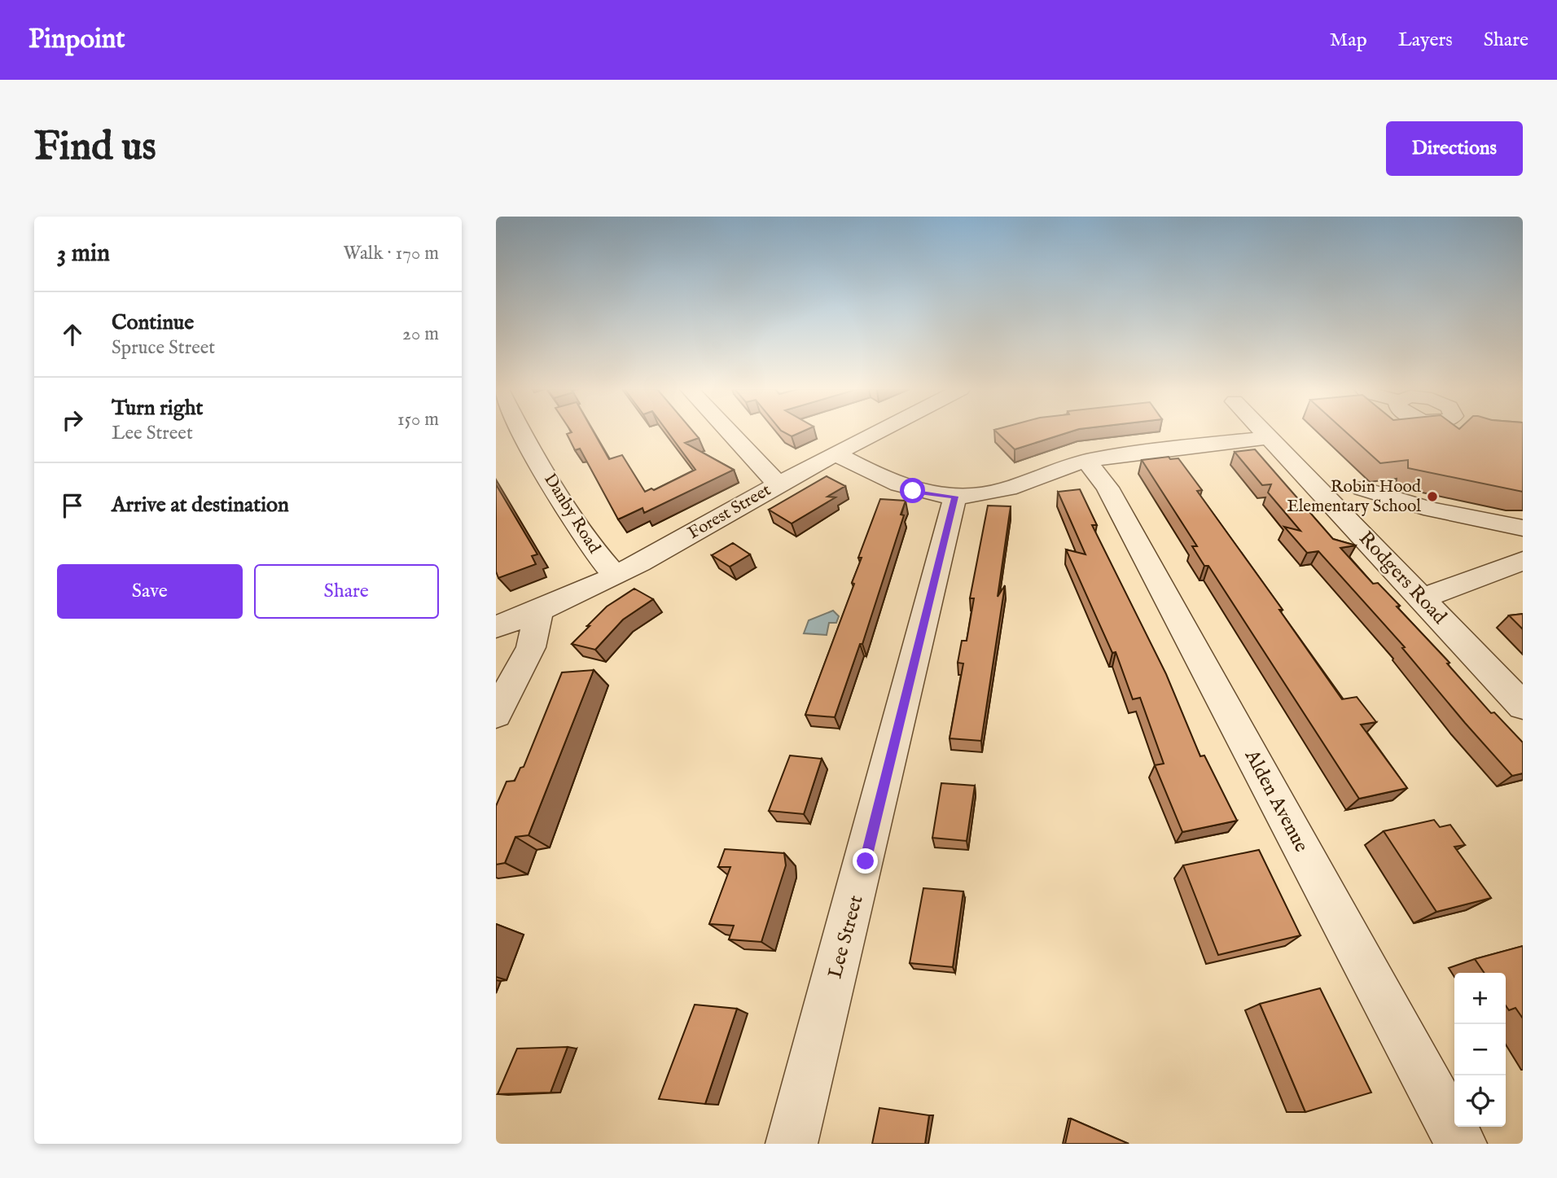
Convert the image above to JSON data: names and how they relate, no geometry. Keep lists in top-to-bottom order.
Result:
{
  "streets": {
    "street": [
      "Forest Street",
      "Danby Road",
      "Rodgers Road",
      "Alden Avenue",
      "Lee Street"
    ]
  },
  "crossings": [
    ["Forest Street", "Danby Road"]
  ],
  "places": ["Robin Hood Elementary School"],
  "page": {
    "header": "Pinpoint",
    "nav": ["Map", "Layers", "Share"],
    "buttons": [
      "Directions",
      ["Save", "Share"]
    ],
    "title": "Find us",
    "heading": ["3 min", "Walk · 170 m"],
    "list": [
      ["Continue", "Spruce Street", "20 m"],
      ["Turn right", "Lee Street", "150 m"],
      "Arrive at destination"
    ],
    "map_buttons": ["+", "−"]
  }
}
